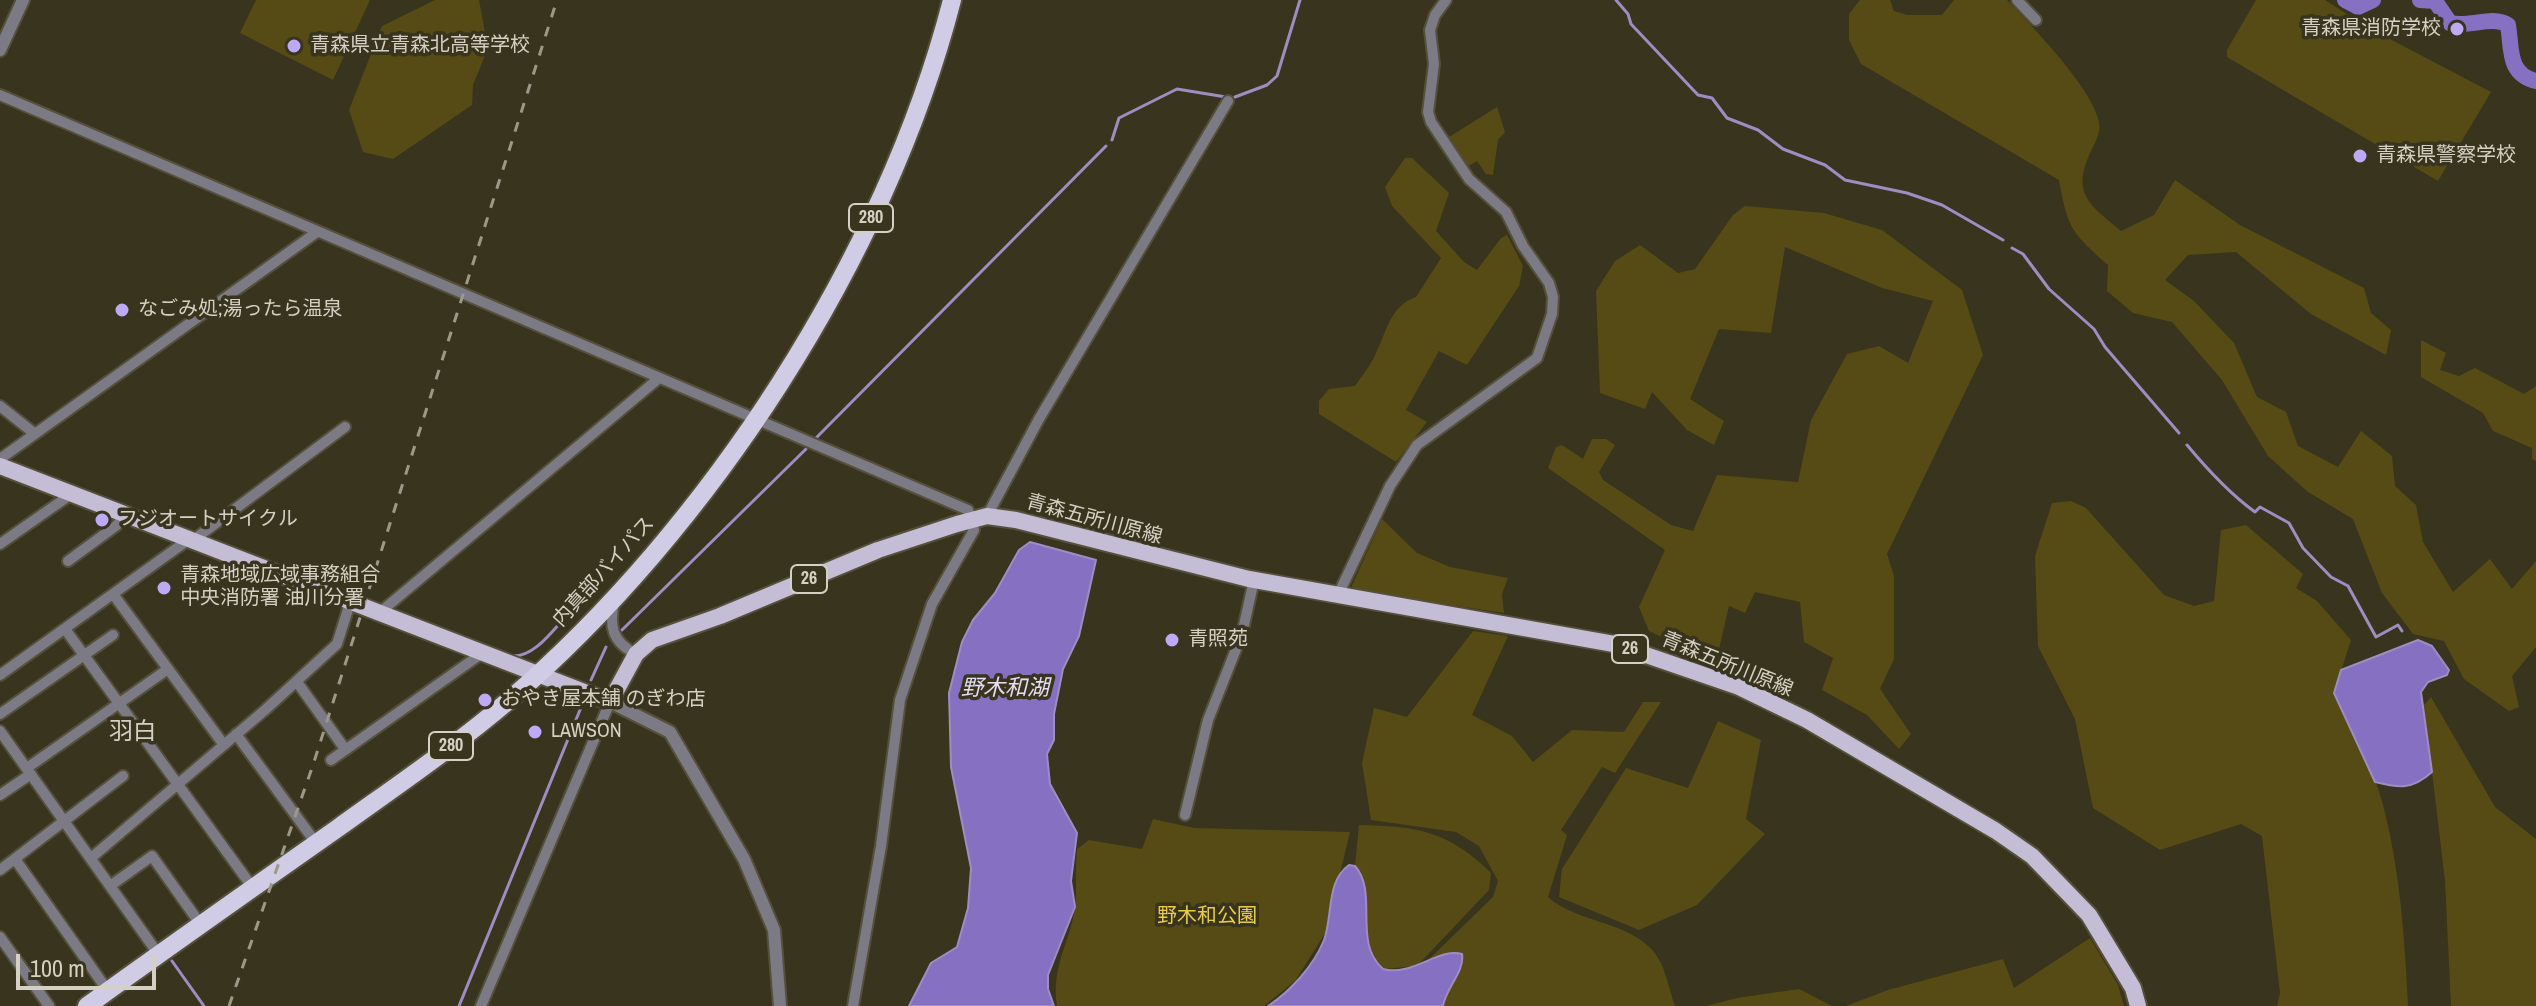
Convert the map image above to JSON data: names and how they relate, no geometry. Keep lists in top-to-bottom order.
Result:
{
  "streets": {
    "highway": ["280", "内真部バイパス"],
    "main road": ["青森五所川原線", "26"]
  },
  "districts": ["羽白"],
  "water": ["野木和湖"],
  "parks": ["野木和公園"],
  "places": [
    "青森県消防学校",
    "青森県立青森北高等学校",
    "青森県警察学校",
    "なごみ処;湯ったら温泉",
    "フジオートサイクル",
    "青森地域広域事務組合 中央消防署 油川分署",
    "青照苑",
    "おやき屋本舗 のぎわ店",
    "LAWSON"
  ],
  "scale_bar": "100 m"
}
